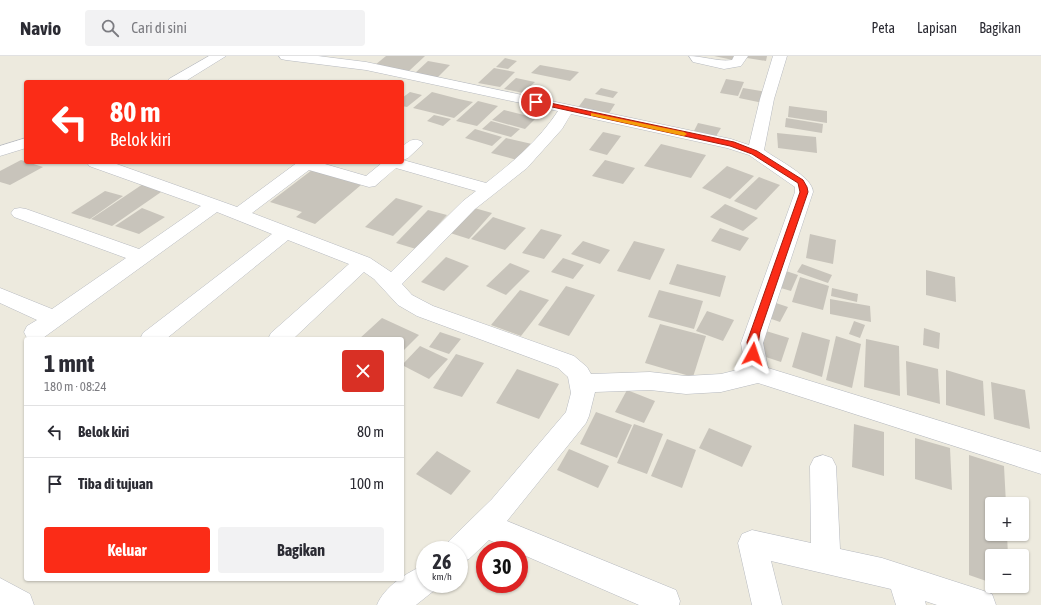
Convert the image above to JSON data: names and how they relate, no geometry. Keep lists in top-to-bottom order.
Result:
{
  "page": {
    "header": "Navio",
    "search": "Cari di sini",
    "nav": ["Peta", "Lapisan", "Bagikan"],
    "turn": ["80 m", "Belok kiri"],
    "heading": ["1 mnt", "180 m · 08:24"],
    "list": [
      {
        "name": "Belok kiri",
        "value": "80 m"
      },
      {
        "name": "Tiba di tujuan",
        "value": "100 m"
      }
    ],
    "map_buttons": ["+", "−"],
    "buttons": ["Keluar", "Bagikan"],
    "speed": "26 km/h",
    "limit": "30"
  }
}
